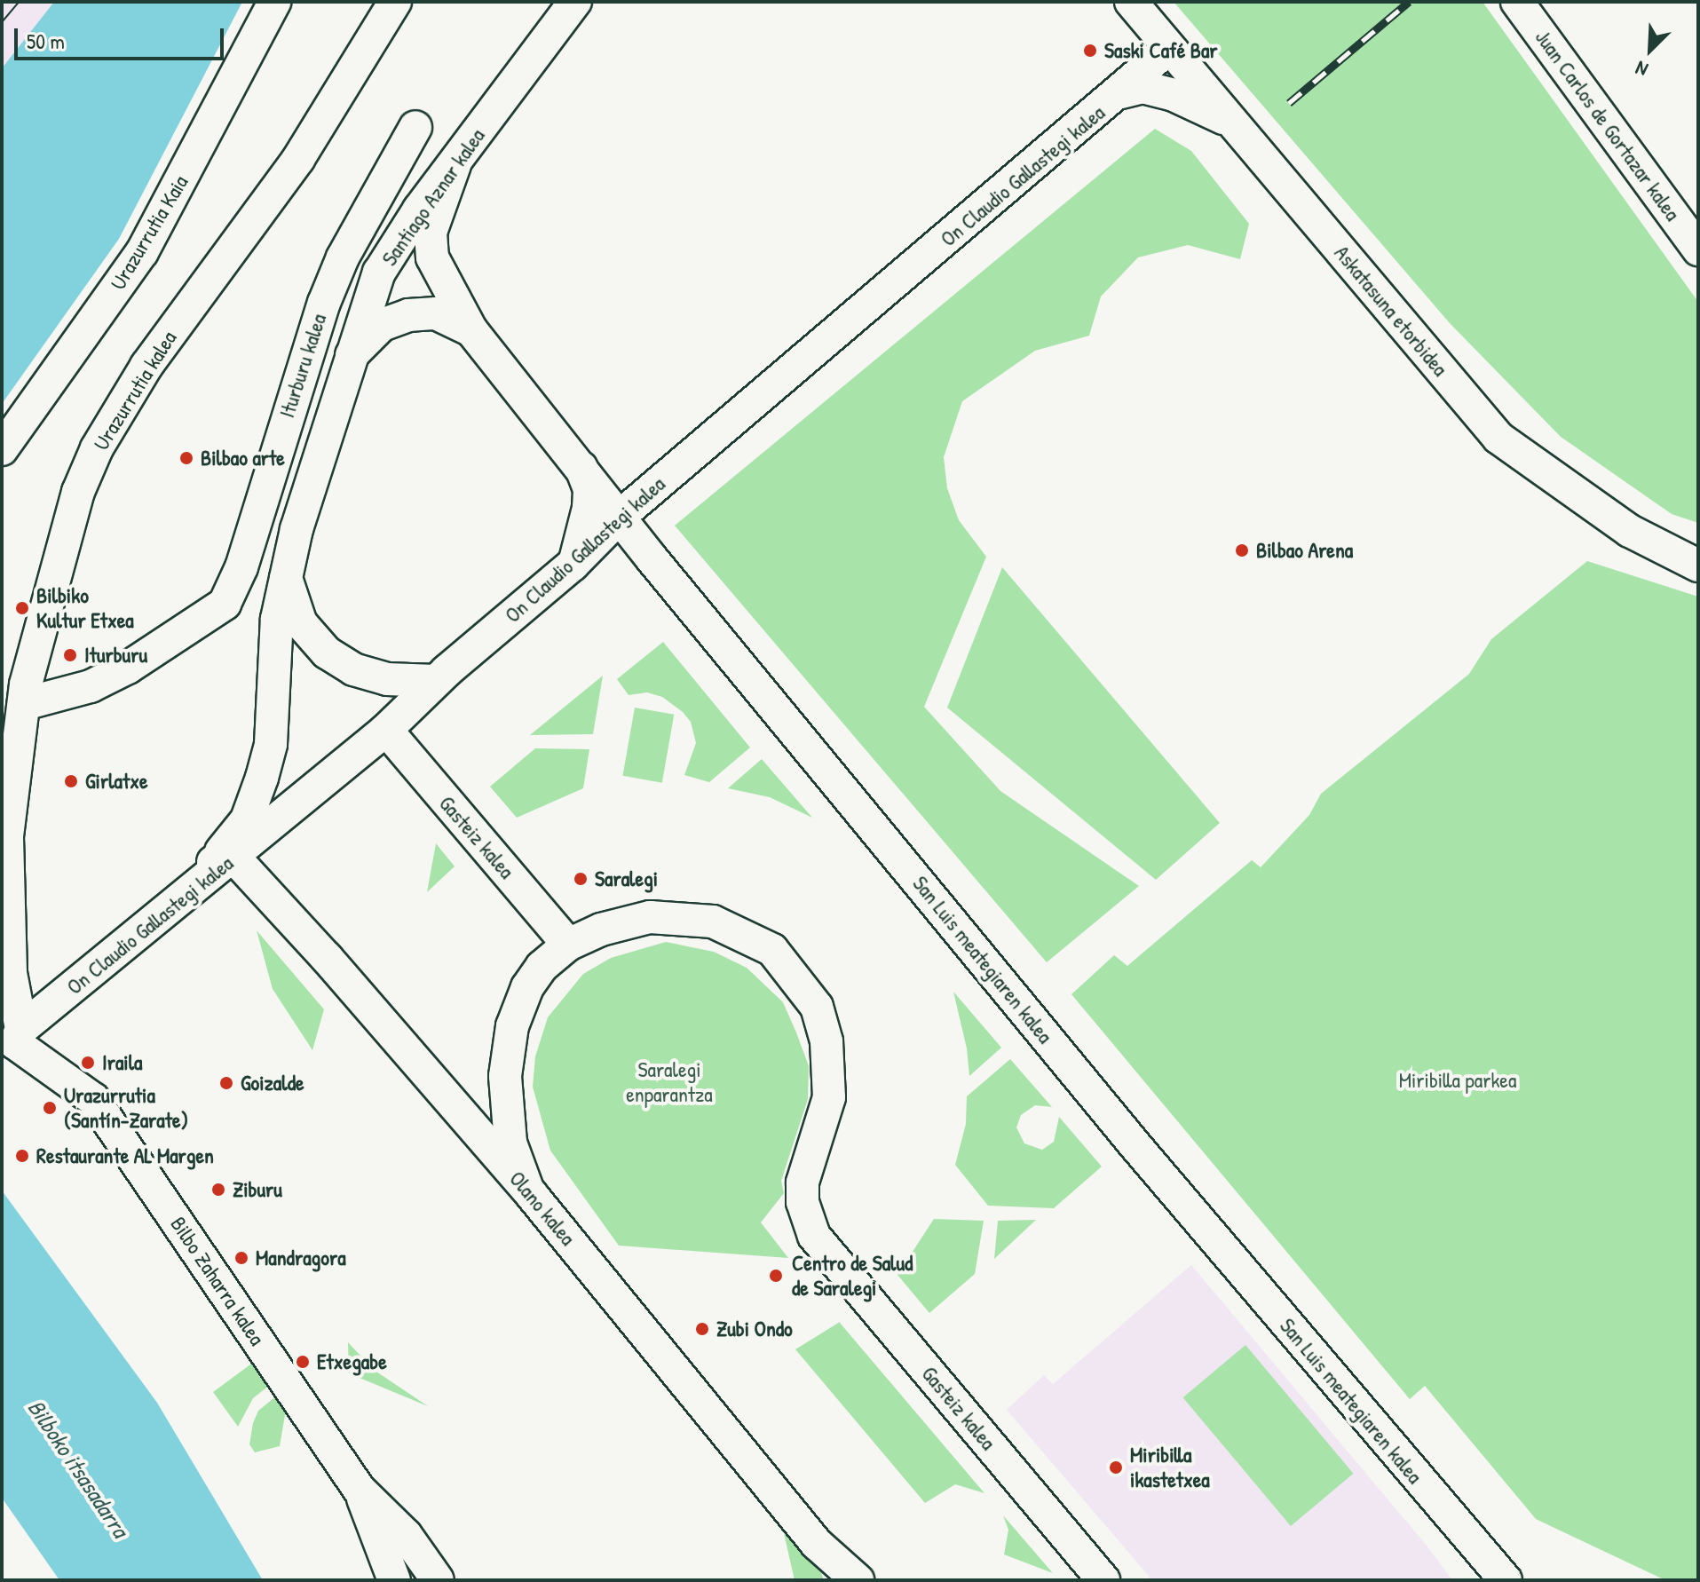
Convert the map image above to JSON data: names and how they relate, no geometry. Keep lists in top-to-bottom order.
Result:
{
  "streets": {
    "street": [
      "Juan Carlos de Gortazar kalea",
      "On Claudio Gallastegi kalea",
      "Santiago Aznar kalea",
      "Urazurrutia Kaia",
      "Askatasuna etorbidea",
      "Iturburu kalea",
      "Urazurrutia kalea",
      "Gasteiz kalea",
      "San Luis meategiaren kalea",
      "Olano kalea",
      "Bilbo Zaharra kalea"
    ]
  },
  "crossings": [
    ["On Claudio Gallastegi kalea", "Santiago Aznar kalea"],
    ["On Claudio Gallastegi kalea", "Askatasuna etorbidea"],
    ["On Claudio Gallastegi kalea", "Urazurrutia kalea"],
    ["On Claudio Gallastegi kalea", "Gasteiz kalea"],
    ["On Claudio Gallastegi kalea", "San Luis meategiaren kalea"],
    ["On Claudio Gallastegi kalea", "Olano kalea"],
    ["On Claudio Gallastegi kalea", "Bilbo Zaharra kalea"],
    ["Santiago Aznar kalea", "San Luis meategiaren kalea"],
    ["Santiago Aznar kalea", "Olano kalea"],
    ["Iturburu kalea", "Urazurrutia kalea"],
    ["Urazurrutia kalea", "Bilbo Zaharra kalea"]
  ],
  "water": ["Bilboko itsasadarra"],
  "parks": ["Saralegi enparantza", "Miribilla parkea"],
  "places": [
    "Saski Café Bar",
    "Bilbao arte",
    "Bilbao Arena",
    "Bilbiko Kultur Etxea",
    "Iturburu",
    "Girlatxe",
    "Saralegi",
    "Iraila",
    "Goizalde",
    "Urazurrutia (Santín-Zarate)",
    "Restaurante AL Margen",
    "Ziburu",
    "Mandragora",
    "Centro de Salud de Saralegi",
    "Zubi Ondo",
    "Etxegabe",
    "Miribilla ikastetxea"
  ],
  "scale_bar": "50 m",
  "north": "bottom left"
}
